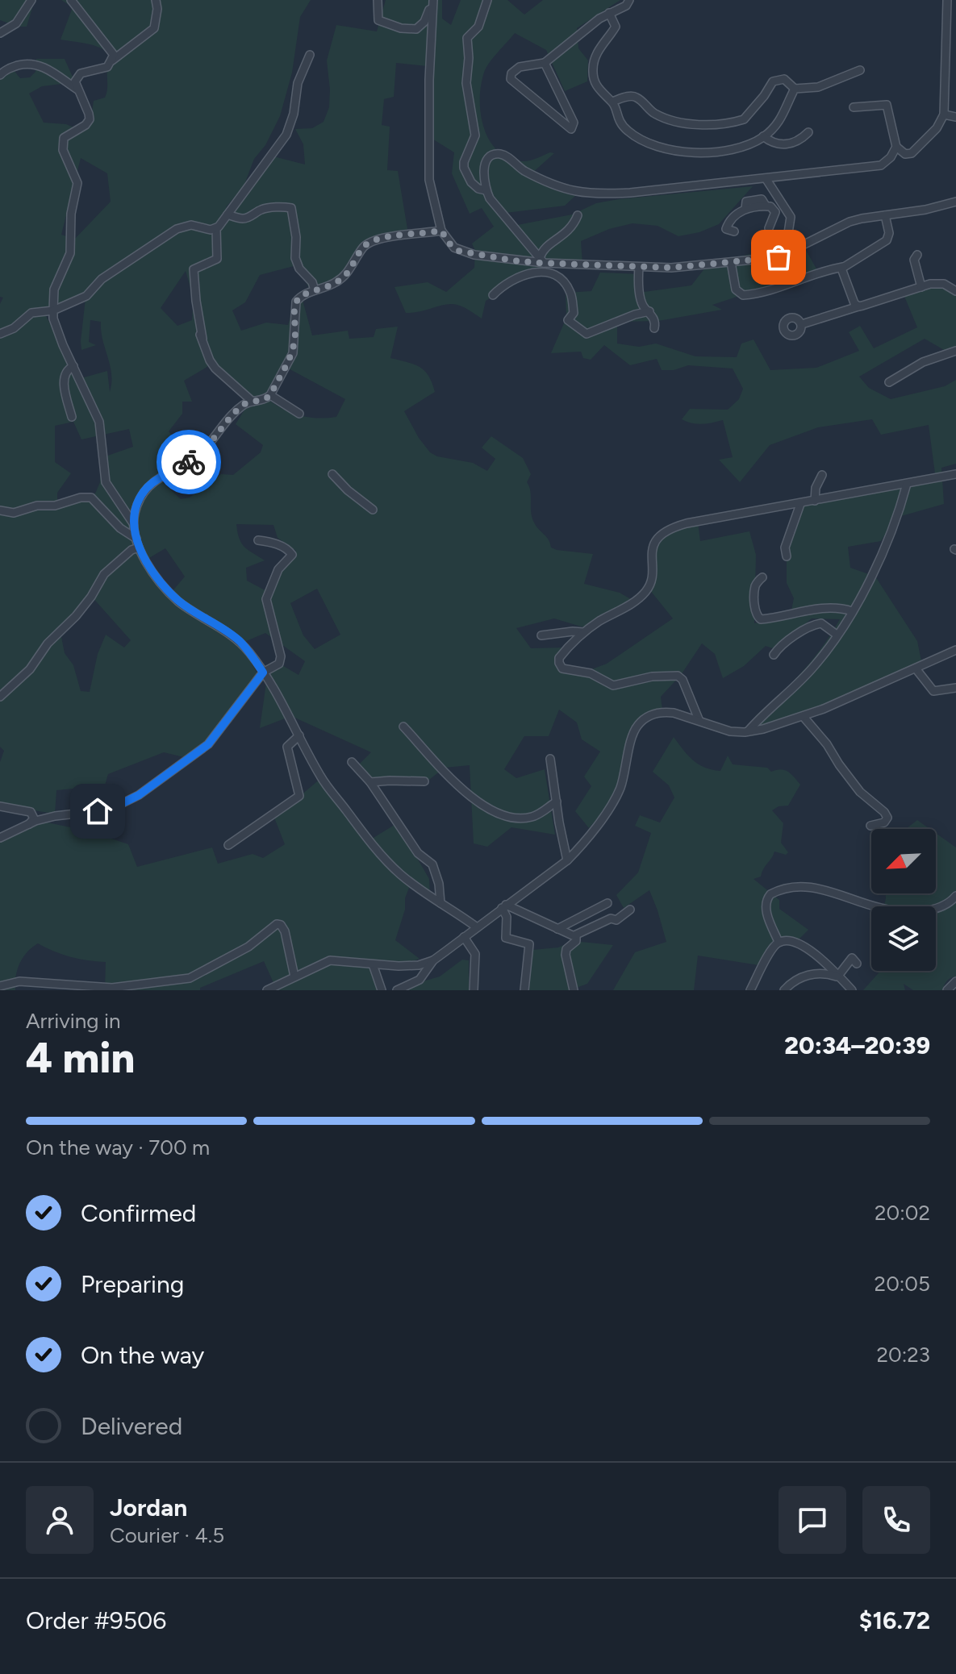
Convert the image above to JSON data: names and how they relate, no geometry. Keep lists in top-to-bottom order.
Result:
{
  "north": "bottom left",
  "page": {
    "heading": ["4 min", "Arriving in", "20:34–20:39"],
    "panel": [
      "Jordan",
      "Courier · 4.5",
      "Order #9506",
      "$16.72"
    ],
    "bar": "On the way · 700 m",
    "list": [
      ["Confirmed", "20:02"],
      ["Preparing", "20:05"],
      ["On the way", "20:23"],
      "Delivered"
    ]
  }
}
